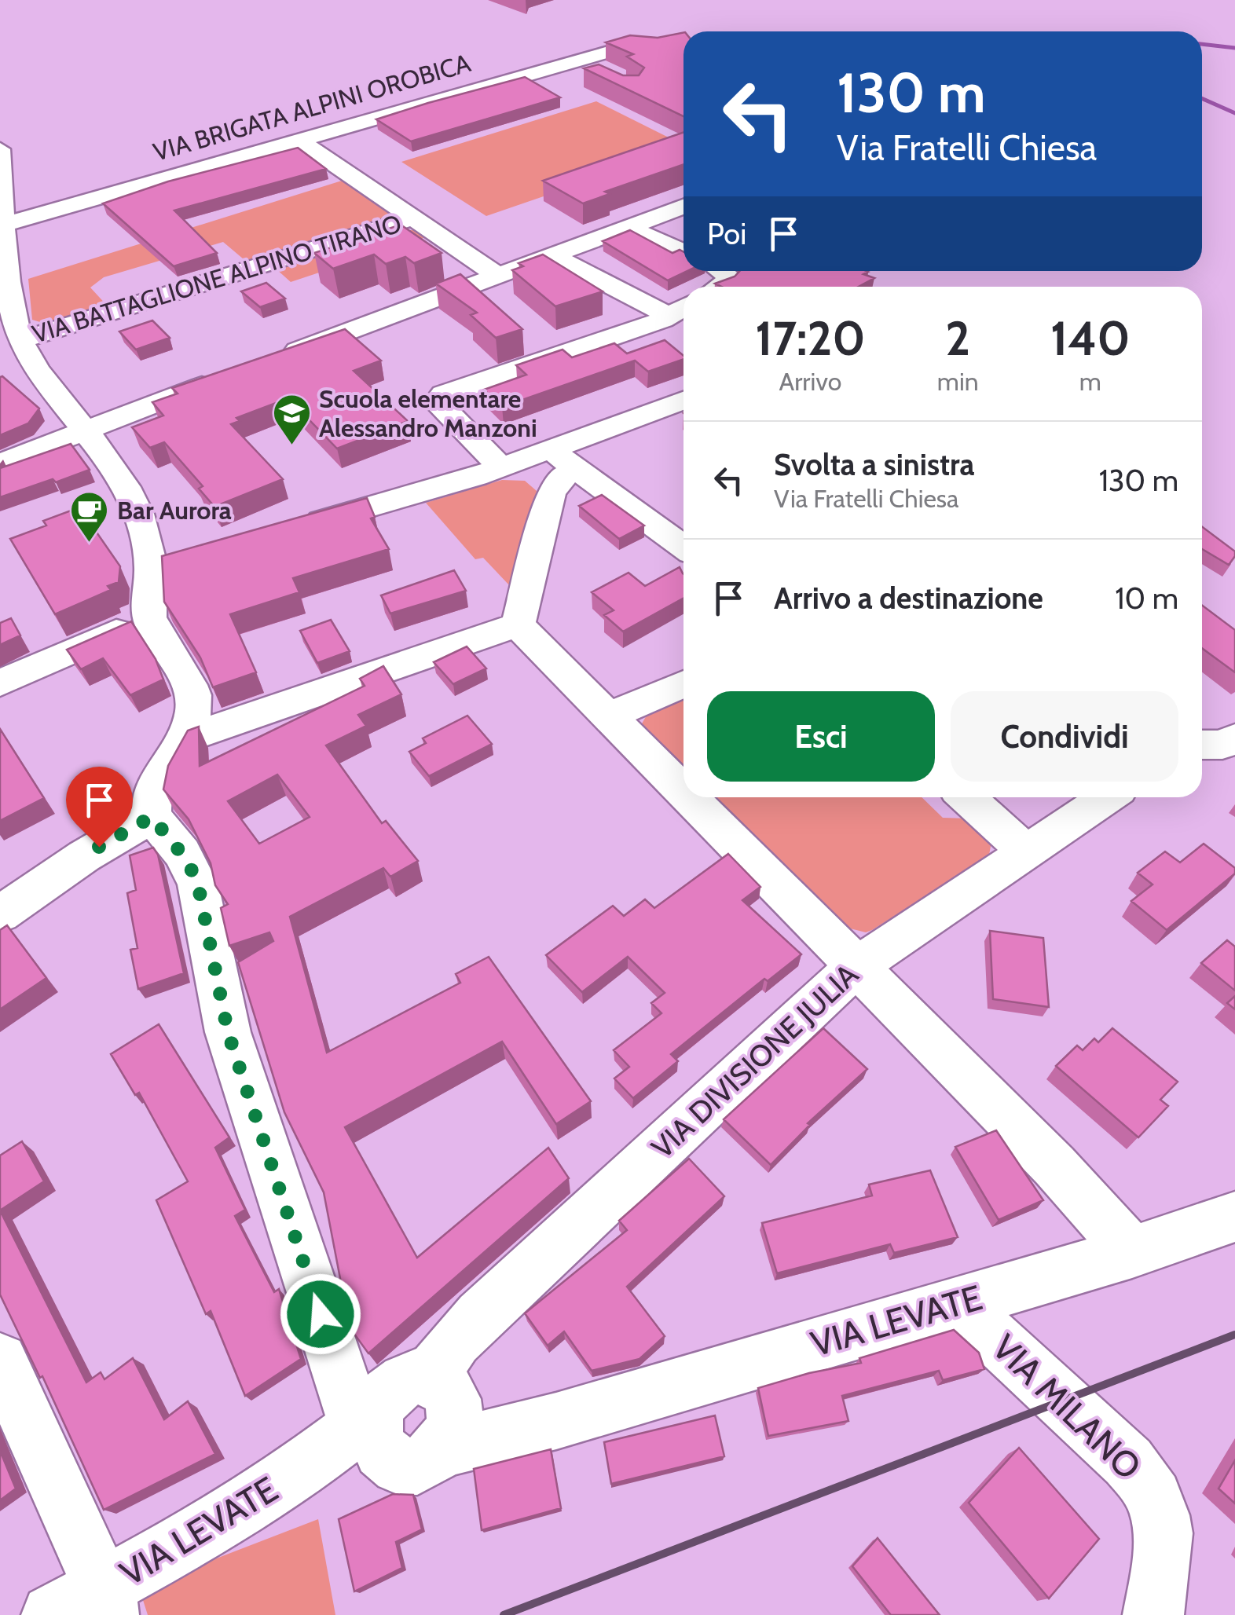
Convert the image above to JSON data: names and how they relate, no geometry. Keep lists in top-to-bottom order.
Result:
{
  "streets": {
    "street": [
      "VIA BRIGATA ALPINI OROBICA",
      "VIA BATTAGLIONE ALPINO TIRANO",
      "VIA DIVISIONE JULIA",
      "VIA LEVATE",
      "VIA MILANO"
    ]
  },
  "crossings": [
    ["VIA DIVISIONE JULIA", "VIA LEVATE"],
    ["VIA LEVATE", "VIA MILANO"]
  ],
  "places": {
    "school or university": ["Scuola elementare Alessandro Manzoni"],
    "cafe": ["Bar Aurora"]
  },
  "page": {
    "turn": ["130 m", "Via Fratelli Chiesa"],
    "then": "Poi",
    "eta": [
      "17:20",
      "Arrivo",
      "2",
      "min",
      "140",
      "m"
    ],
    "list": [
      {
        "name": "Svolta a sinistra",
        "note": "Via Fratelli Chiesa",
        "value": "130 m"
      },
      {
        "name": "Arrivo a destinazione",
        "value": "10 m"
      }
    ],
    "buttons": ["Esci", "Condividi"]
  }
}
